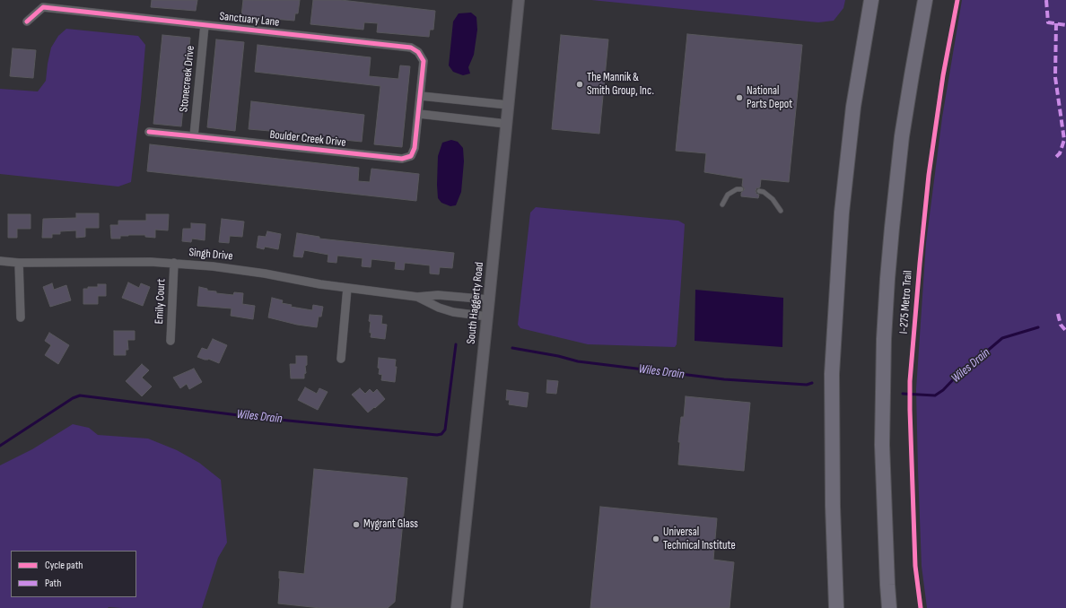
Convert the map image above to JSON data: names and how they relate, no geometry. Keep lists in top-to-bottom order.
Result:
{
  "streets": {
    "main road": ["South Haggerty Road"],
    "street": [
      "Sanctuary Lane",
      "Stonecreek Drive",
      "Boulder Creek Drive",
      "Singh Drive",
      "Emily Court"
    ],
    "cycle path": ["I-275 Metro Trail"]
  },
  "crossings": [
    ["Sanctuary Lane", "Stonecreek Drive"],
    ["Sanctuary Lane", "Boulder Creek Drive"],
    ["Stonecreek Drive", "Boulder Creek Drive"],
    ["Singh Drive", "Emily Court"],
    ["Singh Drive", "South Haggerty Road"]
  ],
  "water": ["Wiles Drain"],
  "places": [
    "The Mannik & Smith Group, Inc.",
    "National Parts Depot",
    "Mygrant Glass",
    "Universal Technical Institute"
  ],
  "legend": ["Cycle path", "Path"]
}
